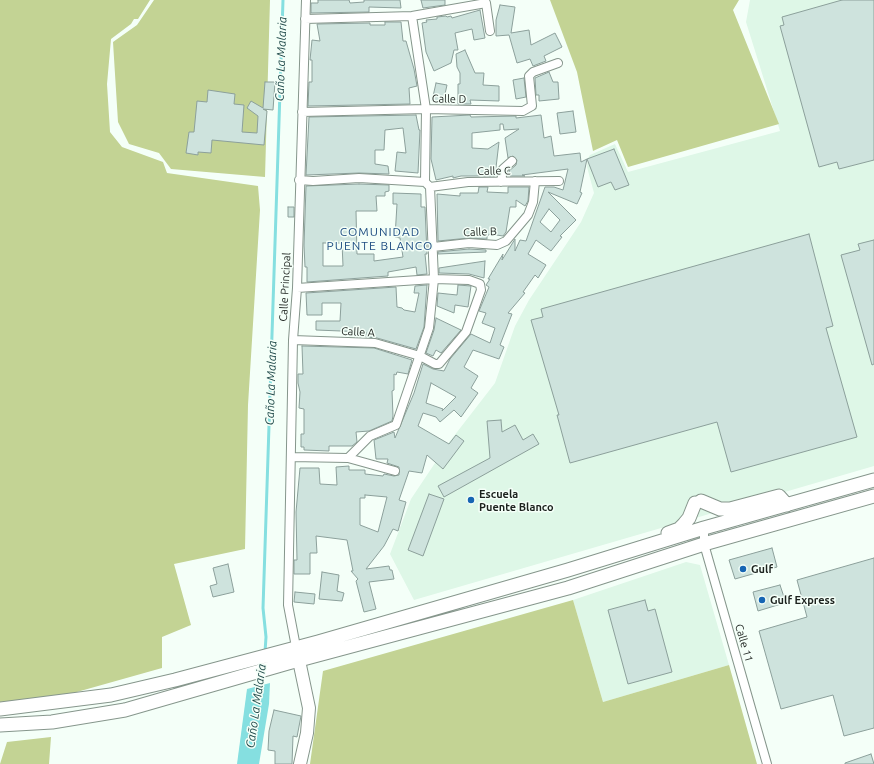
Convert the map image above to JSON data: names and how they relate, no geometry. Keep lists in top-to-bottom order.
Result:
{
  "streets": {
    "street": [
      "Calle D",
      "Calle C",
      "Calle B",
      "Calle Principal",
      "Calle A",
      "Calle 11"
    ]
  },
  "crossings": [
    ["Calle D", "Calle Principal"],
    ["Calle C", "Calle B"],
    ["Calle C", "Calle Principal"],
    ["Calle Principal", "Calle A"]
  ],
  "districts": ["COMUNIDAD PUENTE BLANCO"],
  "water": ["Caño La Malaria"],
  "places": ["Escuela Puente Blanco", "Gulf", "Gulf Express"]
}
